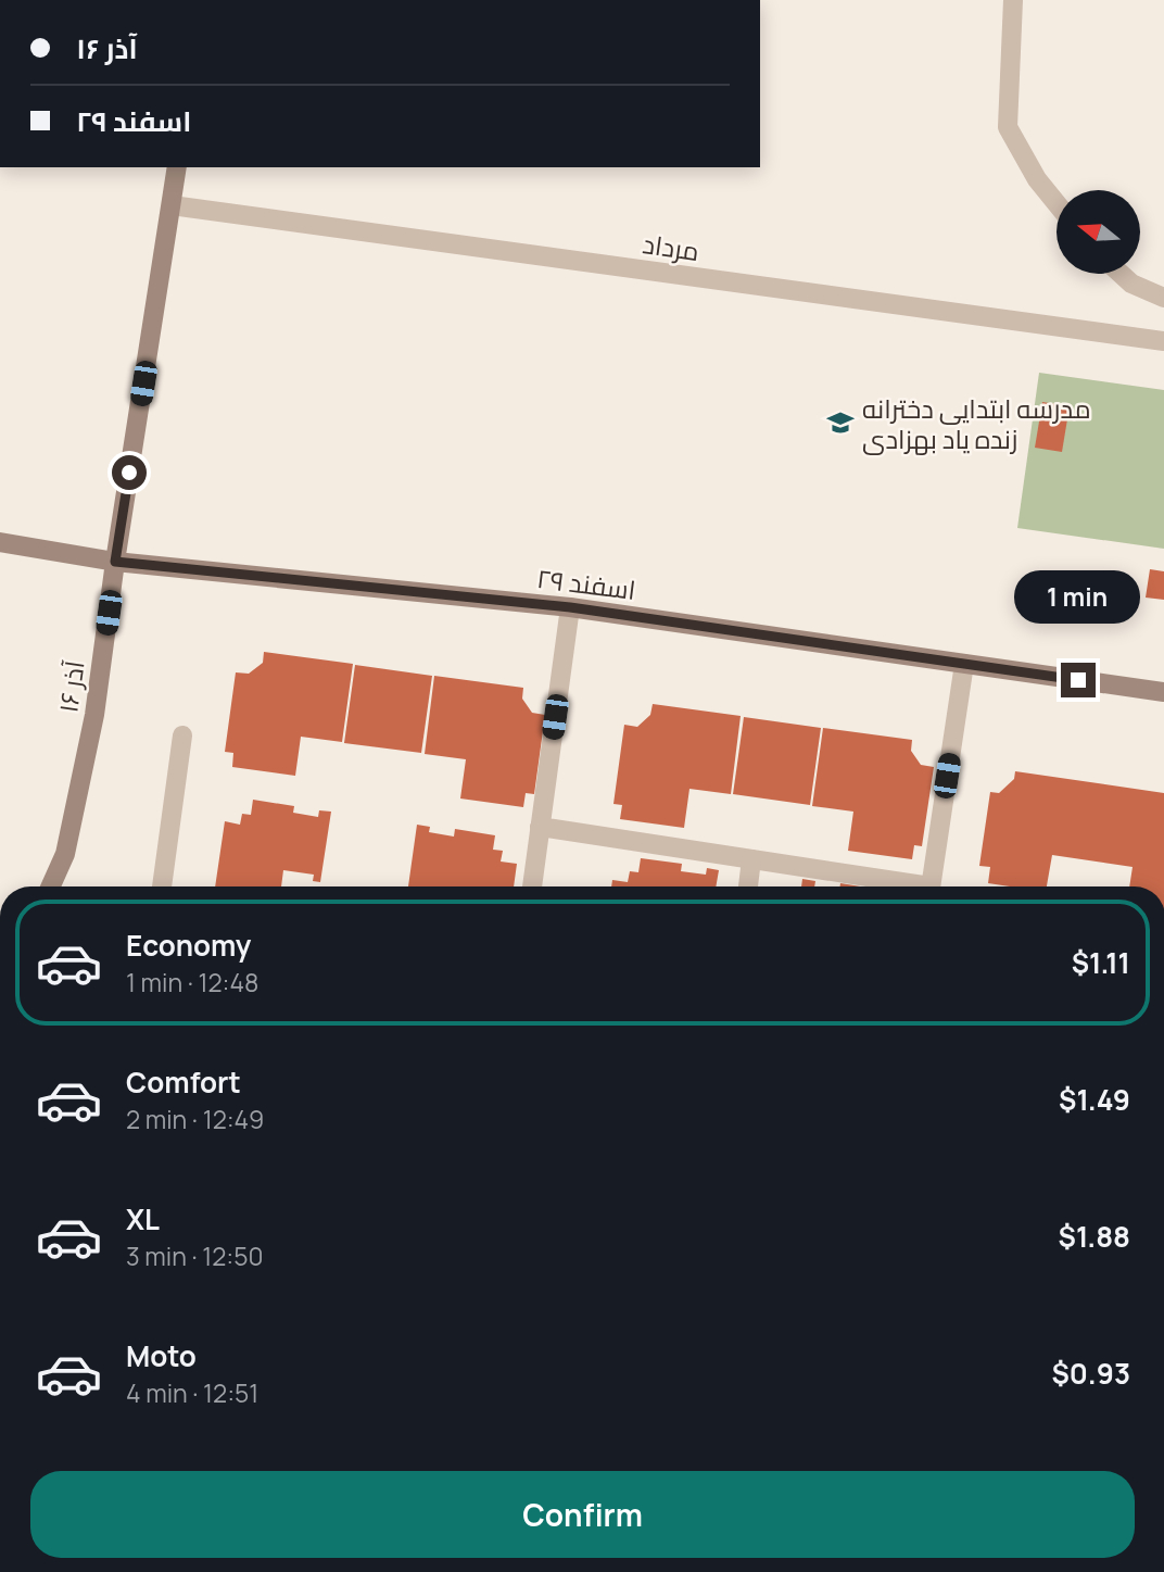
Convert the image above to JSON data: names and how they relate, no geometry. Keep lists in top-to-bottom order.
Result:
{
  "streets": {
    "main road": ["۲۹ اسفند", "۱۶ آذر"],
    "street": ["مرداد"]
  },
  "crossings": [
    ["مرداد", "۱۶ آذر"],
    ["۲۹ اسفند", "۱۶ آذر"]
  ],
  "places": {
    "school or university": ["مدرسه ابتدایی دخترانه زنده یاد بهزادی"]
  },
  "north": "left",
  "page": {
    "banner": ["۱۶ آذر", "۲۹ اسفند"],
    "bubble": "1 min",
    "list": [
      {
        "name": "Economy",
        "note": "1 min · 12:48",
        "value": "$1.11"
      },
      {
        "name": "Comfort",
        "note": "2 min · 12:49",
        "value": "$1.49"
      },
      {
        "name": "XL",
        "note": "3 min · 12:50",
        "value": "$1.88"
      },
      {
        "name": "Moto",
        "note": "4 min · 12:51",
        "value": "$0.93"
      }
    ],
    "buttons": "Confirm"
  }
}
